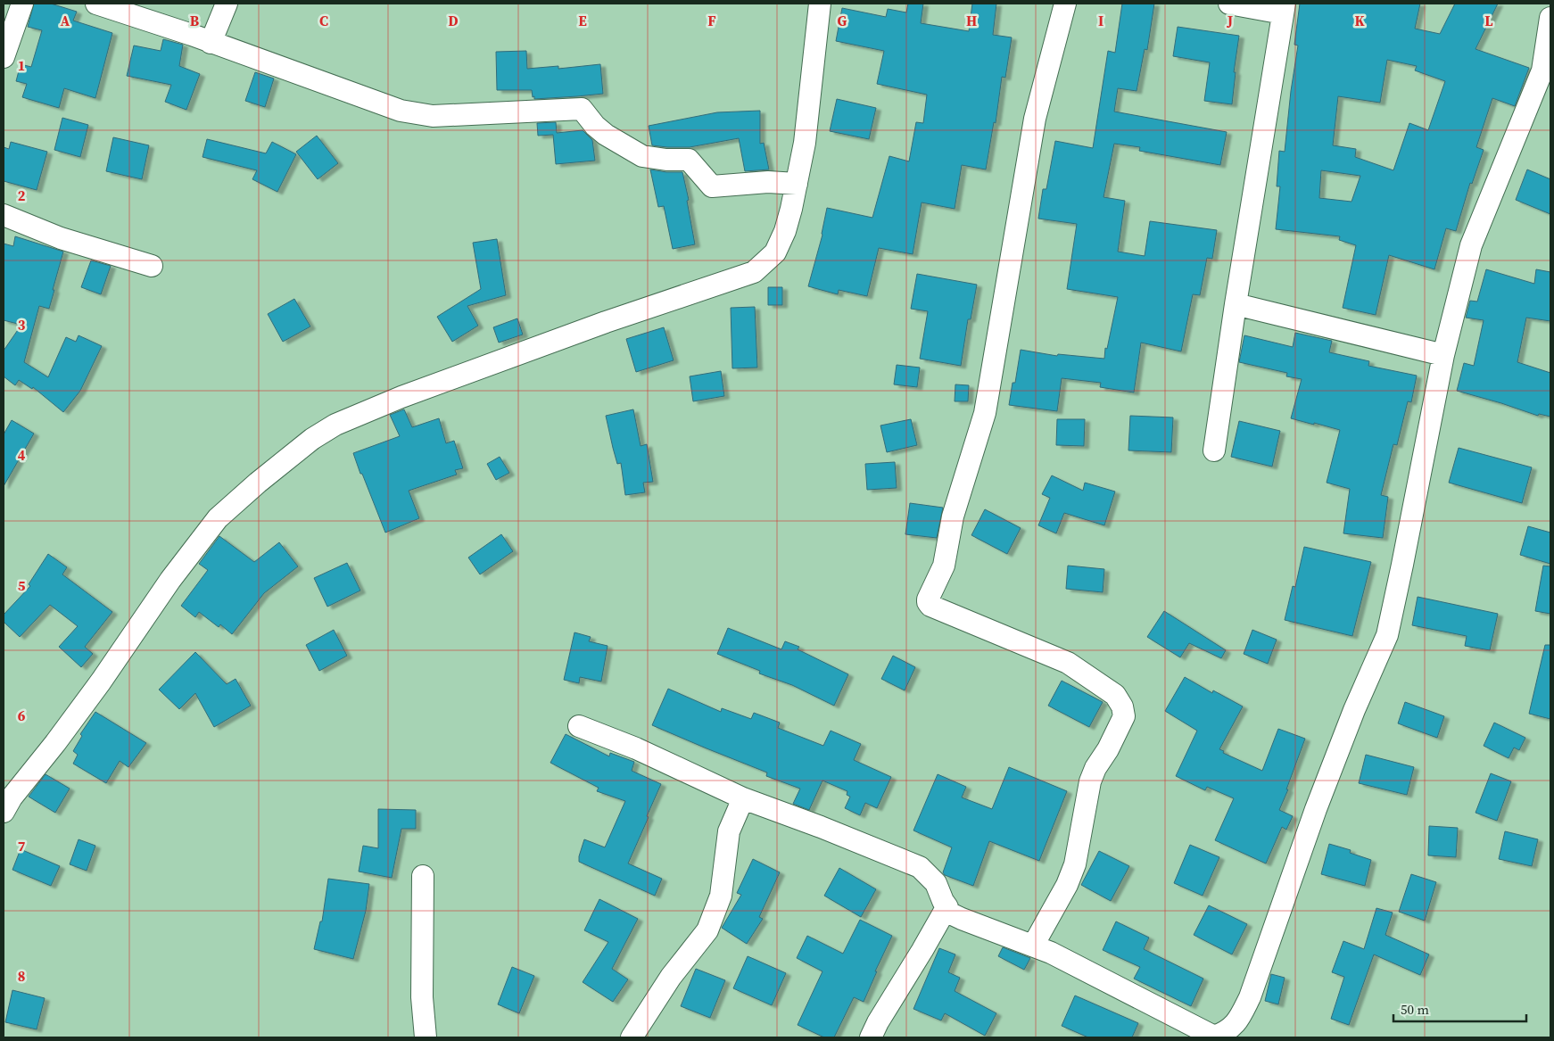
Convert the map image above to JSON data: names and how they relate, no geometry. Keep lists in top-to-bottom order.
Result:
{
  "scale_bar": "50 m",
  "grid": {
    "columns": [
      "A",
      "B",
      "C",
      "D",
      "E",
      "F",
      "G",
      "H",
      "I",
      "J",
      "K",
      "L"
    ],
    "rows": [
      "1",
      "2",
      "3",
      "4",
      "5",
      "6",
      "7",
      "8"
    ]
  }
}
